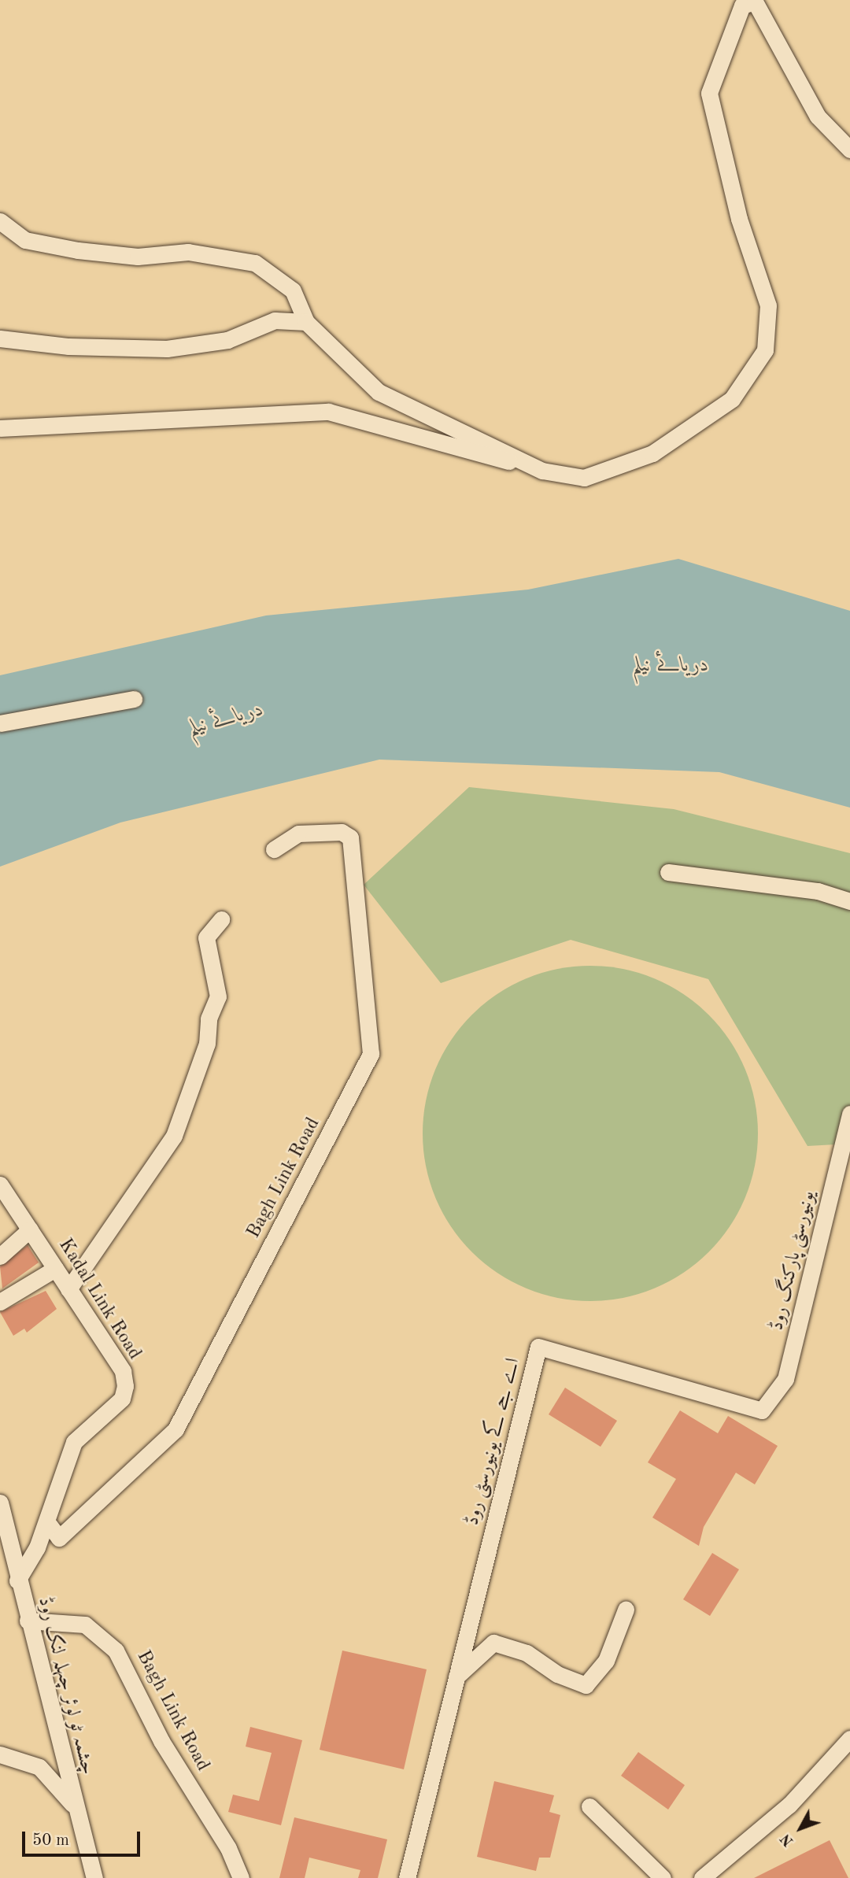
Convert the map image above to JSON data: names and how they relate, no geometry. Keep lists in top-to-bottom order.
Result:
{
  "streets": {
    "street": [
      "Bagh Link Road",
      "یونیورسٹی پارکنگ روڈ",
      "Kadal Link Road",
      "اے جے کے یونیورسٹی روڈ",
      "چشمہ ٹو لوئر چہلہ لنک روڈ"
    ]
  },
  "crossings": [
    ["Bagh Link Road", "Kadal Link Road"],
    ["Bagh Link Road", "چشمہ ٹو لوئر چہلہ لنک روڈ"],
    ["یونیورسٹی پارکنگ روڈ", "اے جے کے یونیورسٹی روڈ"],
    ["Kadal Link Road", "چشمہ ٹو لوئر چہلہ لنک روڈ"]
  ],
  "water": ["دریائے نیلم"],
  "scale_bar": "50 m",
  "north": "bottom left"
}
